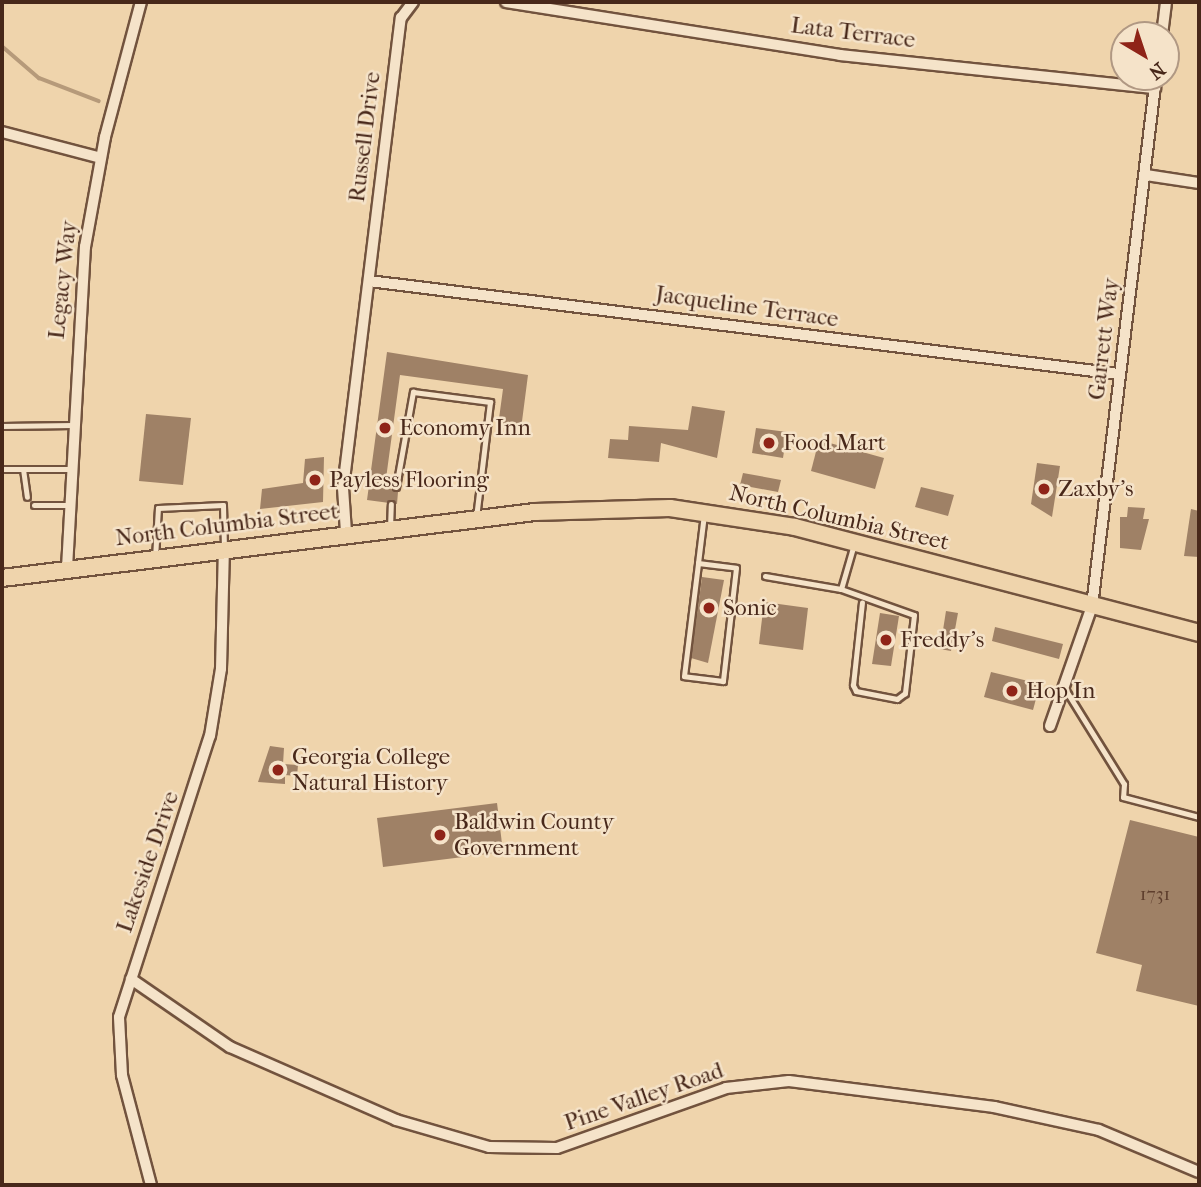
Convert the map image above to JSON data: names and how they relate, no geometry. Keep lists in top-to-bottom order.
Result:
{
  "streets": {
    "main road": ["North Columbia Street"],
    "street": [
      "Lata Terrace",
      "Russell Drive",
      "Legacy Way",
      "Jacqueline Terrace",
      "Garrett Way",
      "Lakeside Drive",
      "Pine Valley Road"
    ]
  },
  "crossings": [
    ["Russell Drive", "Jacqueline Terrace"],
    ["Russell Drive", "North Columbia Street"],
    ["Legacy Way", "North Columbia Street"],
    ["Jacqueline Terrace", "Garrett Way"],
    ["Garrett Way", "North Columbia Street"],
    ["North Columbia Street", "Lakeside Drive"],
    ["Lakeside Drive", "Pine Valley Road"]
  ],
  "places": [
    "Economy Inn",
    "Food Mart",
    "Payless Flooring",
    "Zaxby's",
    "Sonic",
    "Freddy's",
    "Hop In",
    "Georgia College Natural History",
    "Baldwin County Government"
  ],
  "house_numbers": ["1731"],
  "north": "bottom right"
}
